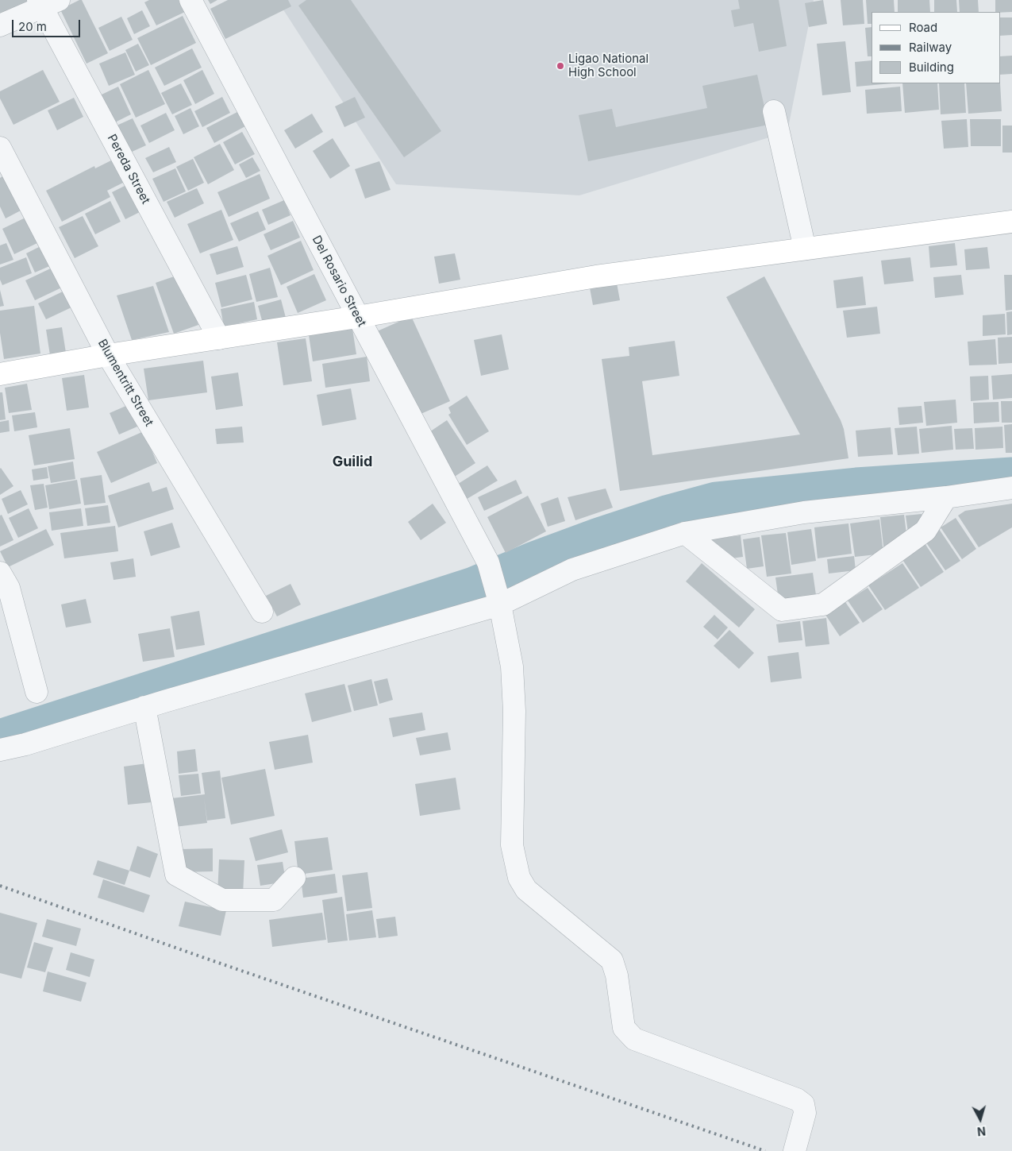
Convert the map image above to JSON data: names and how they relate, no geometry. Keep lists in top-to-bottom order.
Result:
{
  "streets": {
    "street": ["Pereda Street", "Del Rosario Street", "Blumentritt Street"]
  },
  "districts": ["Guilid"],
  "places": ["Ligao National High School"],
  "legend": ["Road", "Railway", "Building"],
  "scale_bar": "20 m",
  "north": "bottom"
}
